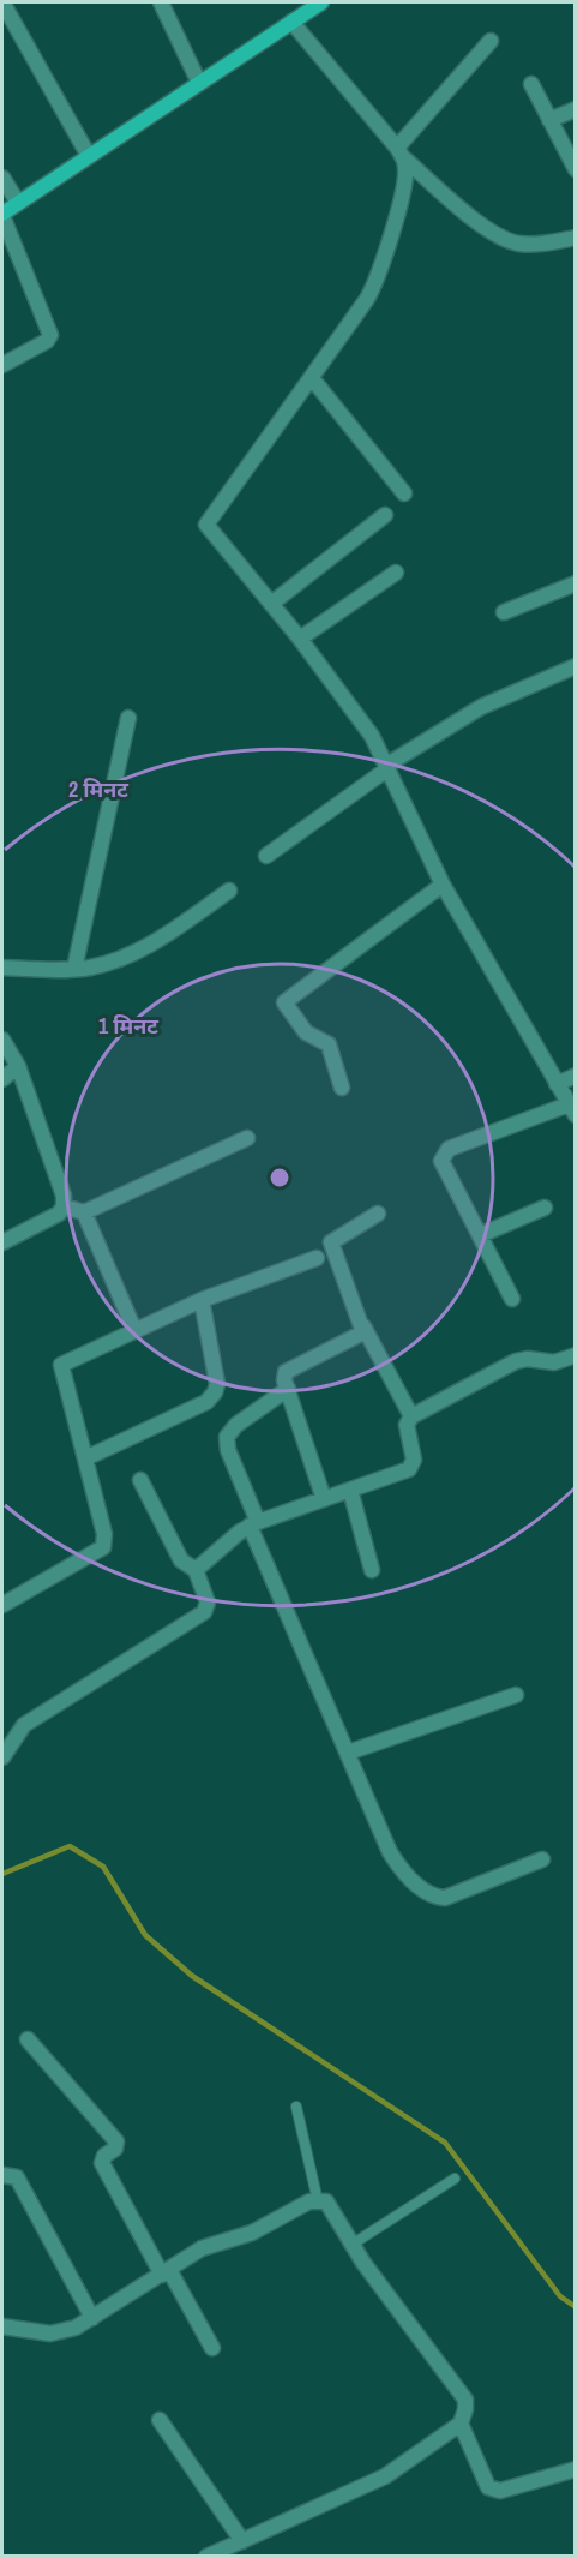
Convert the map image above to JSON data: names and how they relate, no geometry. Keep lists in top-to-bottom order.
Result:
{
  "rings": ["2 मिनट", "1 मिनट"]
}
